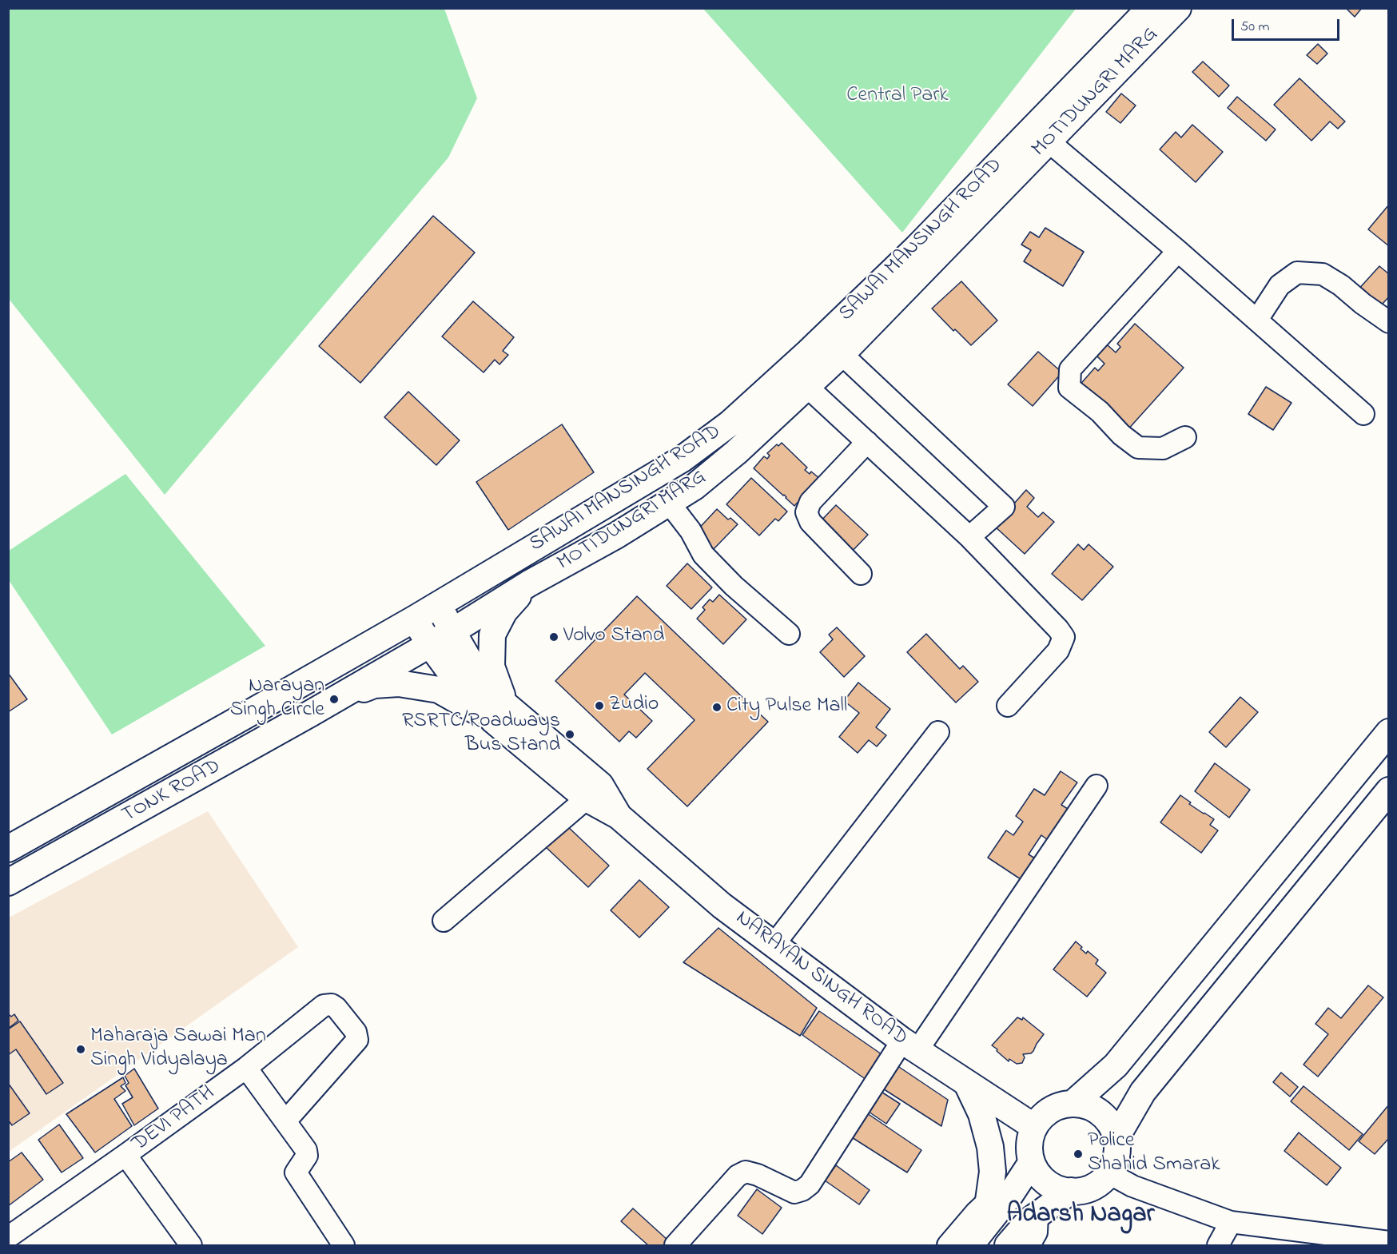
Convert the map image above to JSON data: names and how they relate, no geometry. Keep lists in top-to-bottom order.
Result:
{
  "streets": {
    "main road": [
      "MOTIDUNGRI MARG",
      "SAWAI MANSINGH ROAD",
      "TONK ROAD",
      "NARAYAN SINGH ROAD"
    ],
    "street": ["DEVI PATH"]
  },
  "crossings": [
    ["MOTIDUNGRI MARG", "TONK ROAD"]
  ],
  "districts": ["Adarsh Nagar"],
  "parks": ["Central Park"],
  "places": [
    "Volvo Stand",
    "Narayan Singh Circle",
    "Zudio",
    "City Pulse Mall",
    "RSRTC/Roadways Bus Stand",
    "Maharaja Sawai Man Singh Vidyalaya",
    "Police Shahid Smarak"
  ],
  "scale_bar": "50 m"
}
